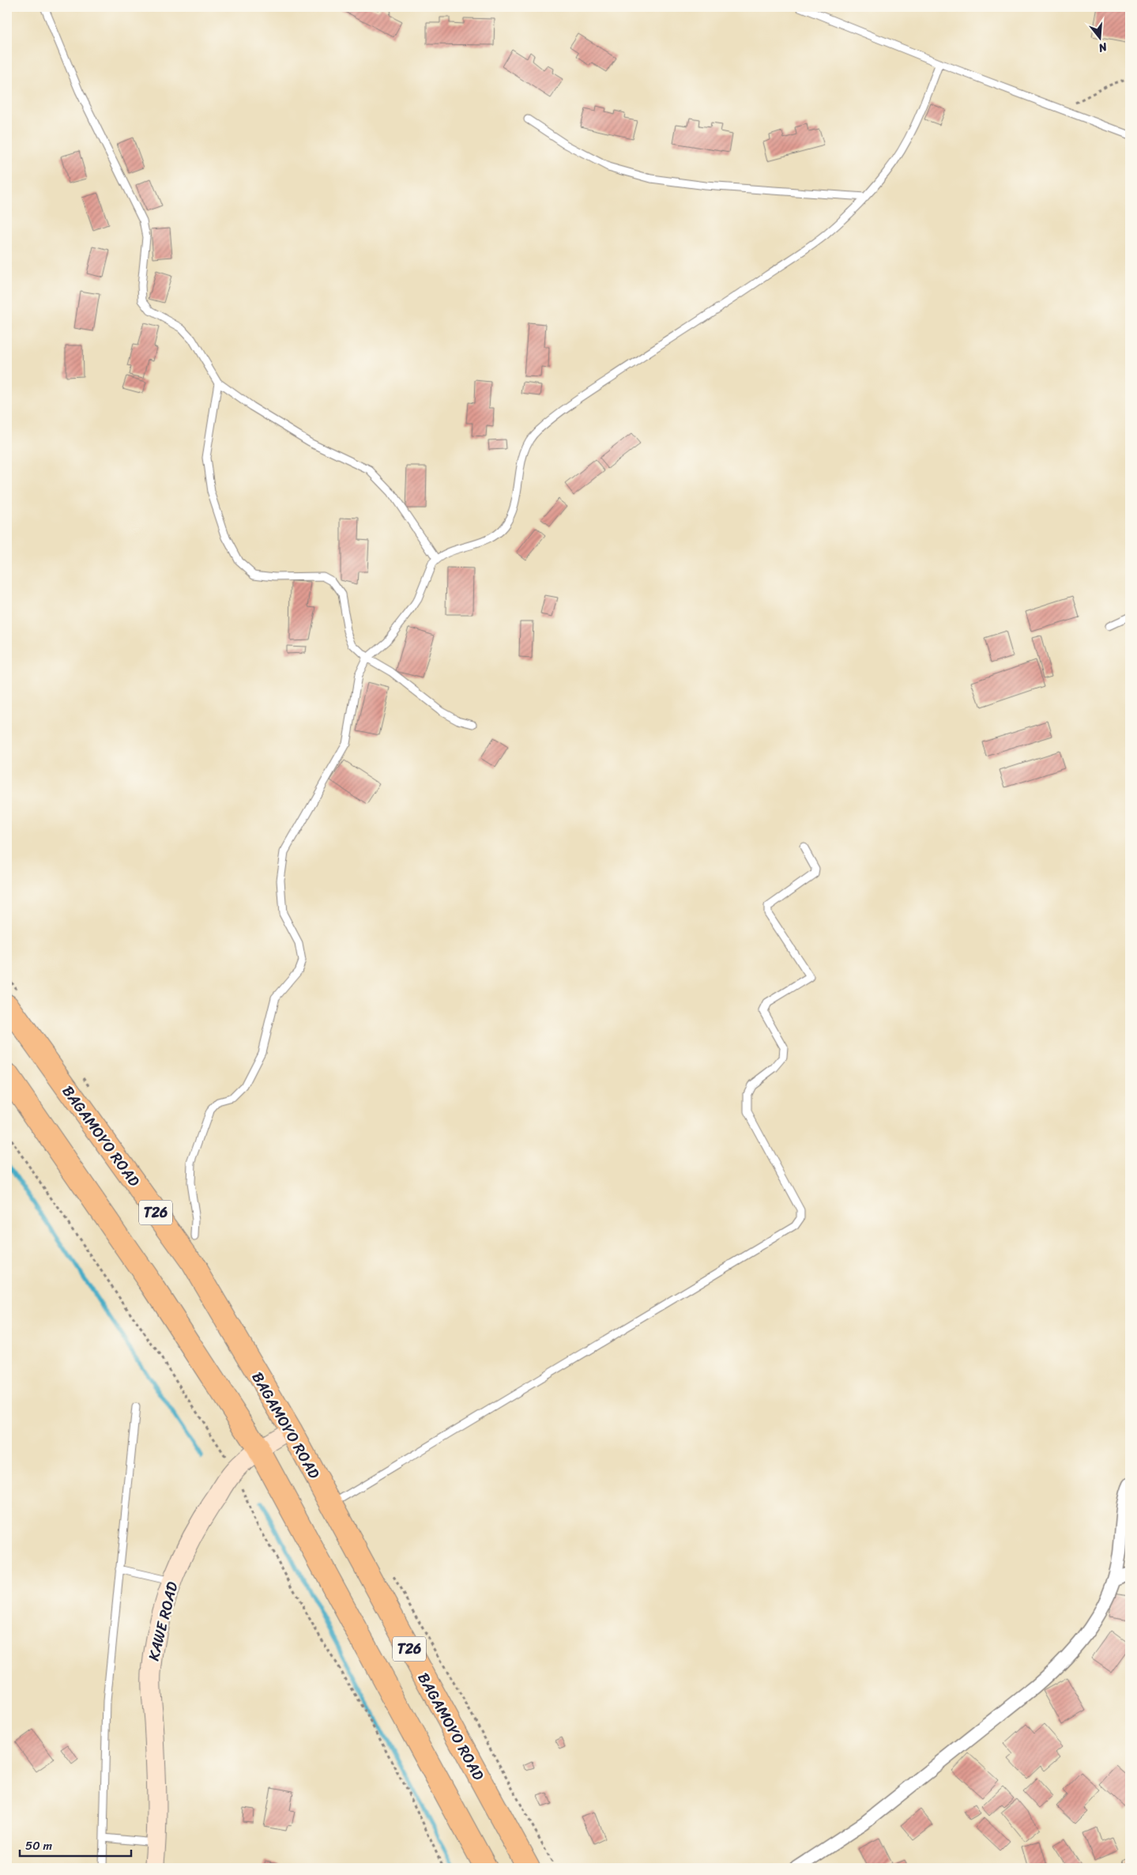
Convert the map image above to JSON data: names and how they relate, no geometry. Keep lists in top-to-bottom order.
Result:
{
  "streets": {
    "highway": ["BAGAMOYO ROAD", "T26"],
    "main road": ["KAWE ROAD"]
  },
  "crossings": [
    ["BAGAMOYO ROAD", "KAWE ROAD"],
    ["T26", "KAWE ROAD"]
  ],
  "scale_bar": "50 m",
  "north": "bottom"
}
